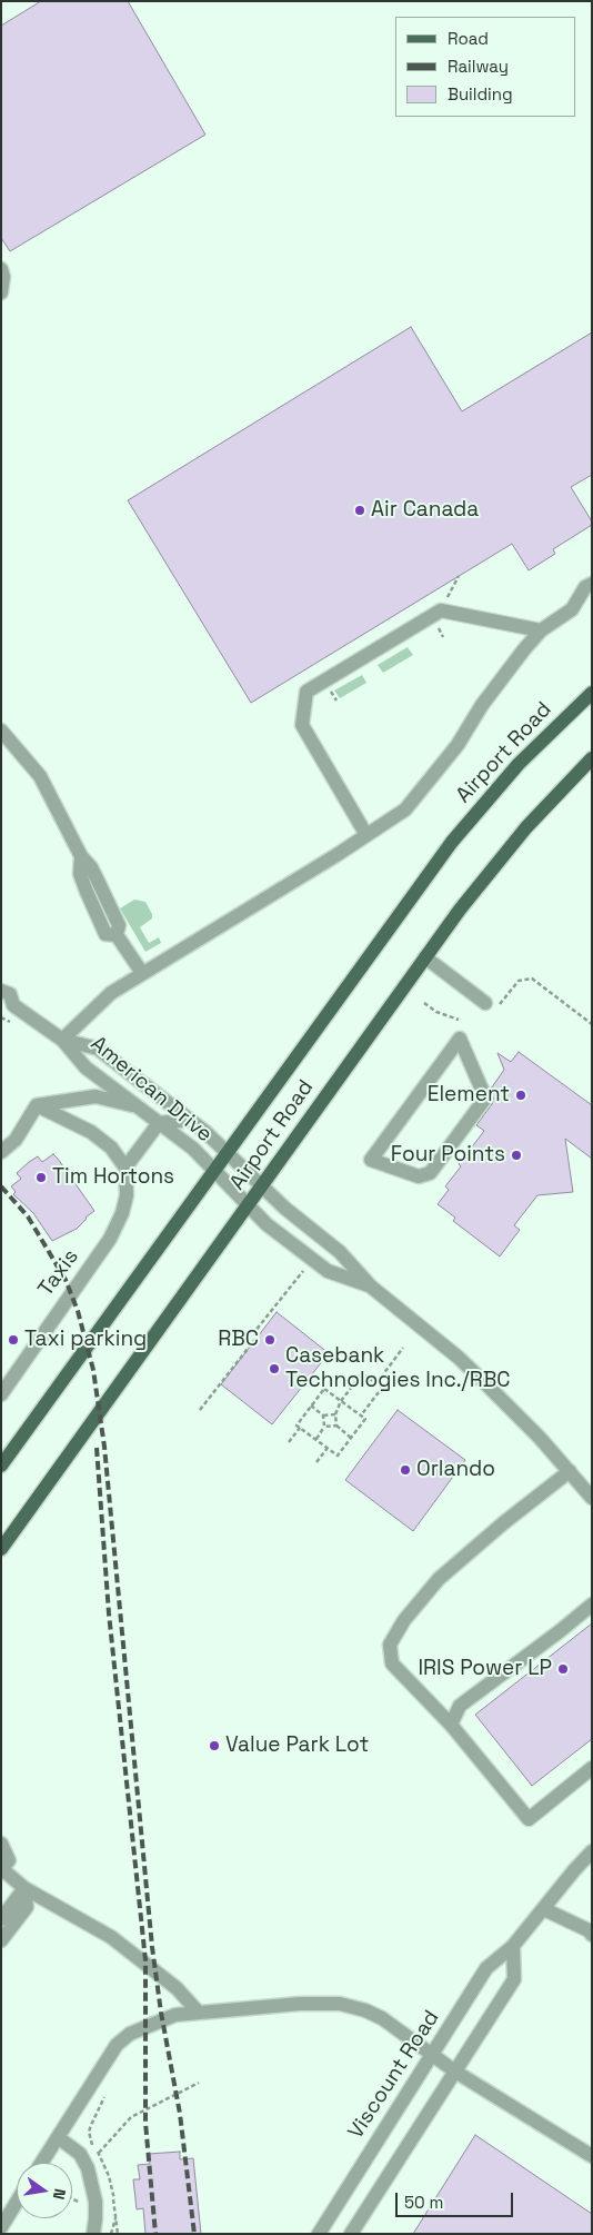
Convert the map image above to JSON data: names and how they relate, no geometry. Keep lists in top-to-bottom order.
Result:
{
  "streets": {
    "main road": ["Airport Road"],
    "street": ["American Drive", "Taxis", "Viscount Road"]
  },
  "crossings": [
    ["Airport Road", "American Drive"]
  ],
  "places": [
    "Air Canada",
    "Element",
    "Four Points",
    "Tim Hortons",
    "Taxi parking",
    "RBC",
    "Casebank Technologies Inc./RBC",
    "Orlando",
    "IRIS Power LP",
    "Value Park Lot"
  ],
  "legend": ["Road", "Railway", "Building"],
  "scale_bar": "50 m",
  "north": "right"
}
